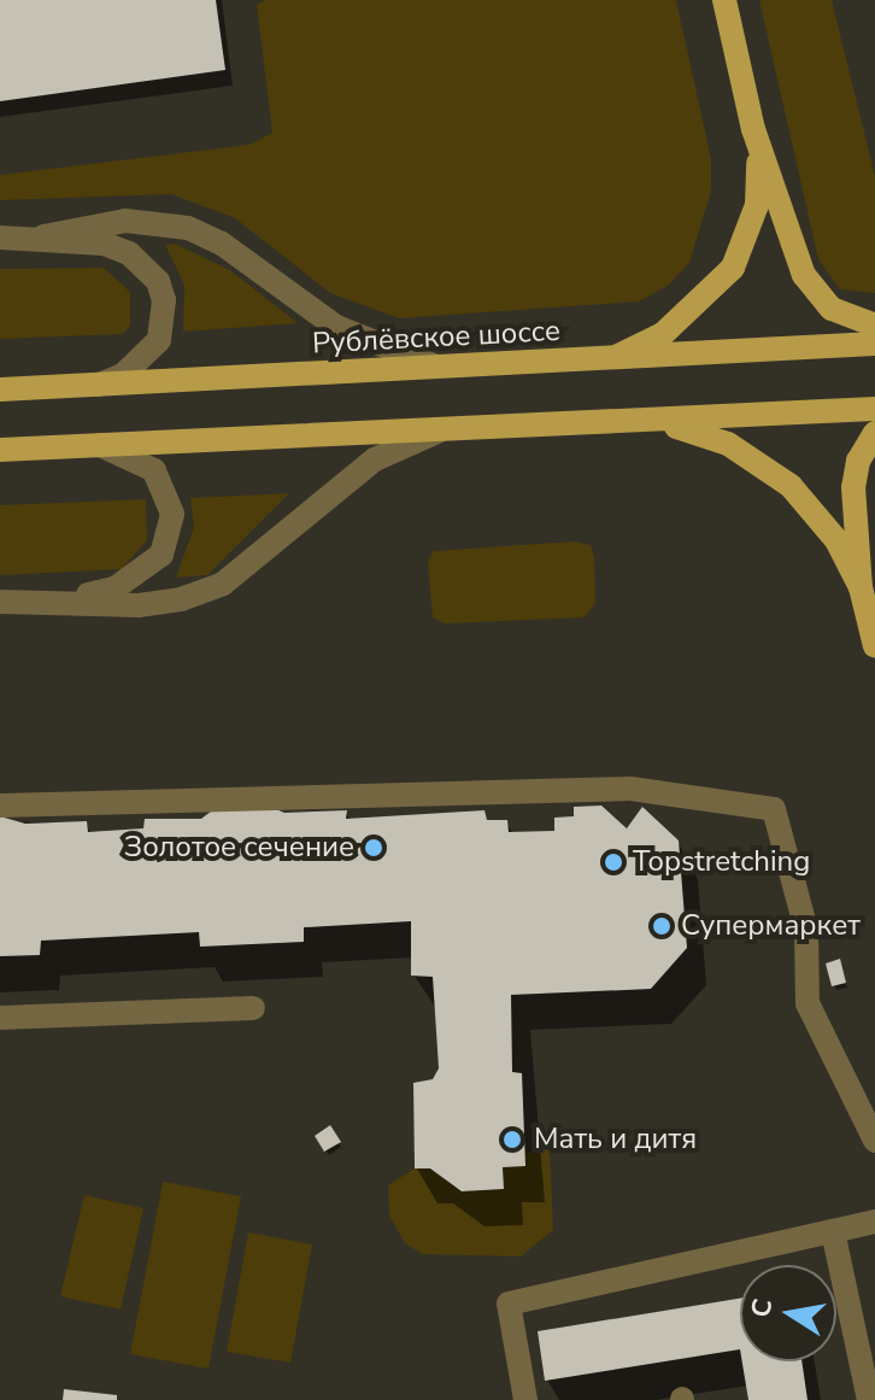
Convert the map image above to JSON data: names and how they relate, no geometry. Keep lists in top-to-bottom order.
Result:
{
  "streets": {
    "main road": ["Рублёвское шоссе"]
  },
  "places": [
    "Золотое сечение",
    "Topstretching",
    "Супермаркет",
    "Мать и дитя"
  ],
  "north": "left"
}
